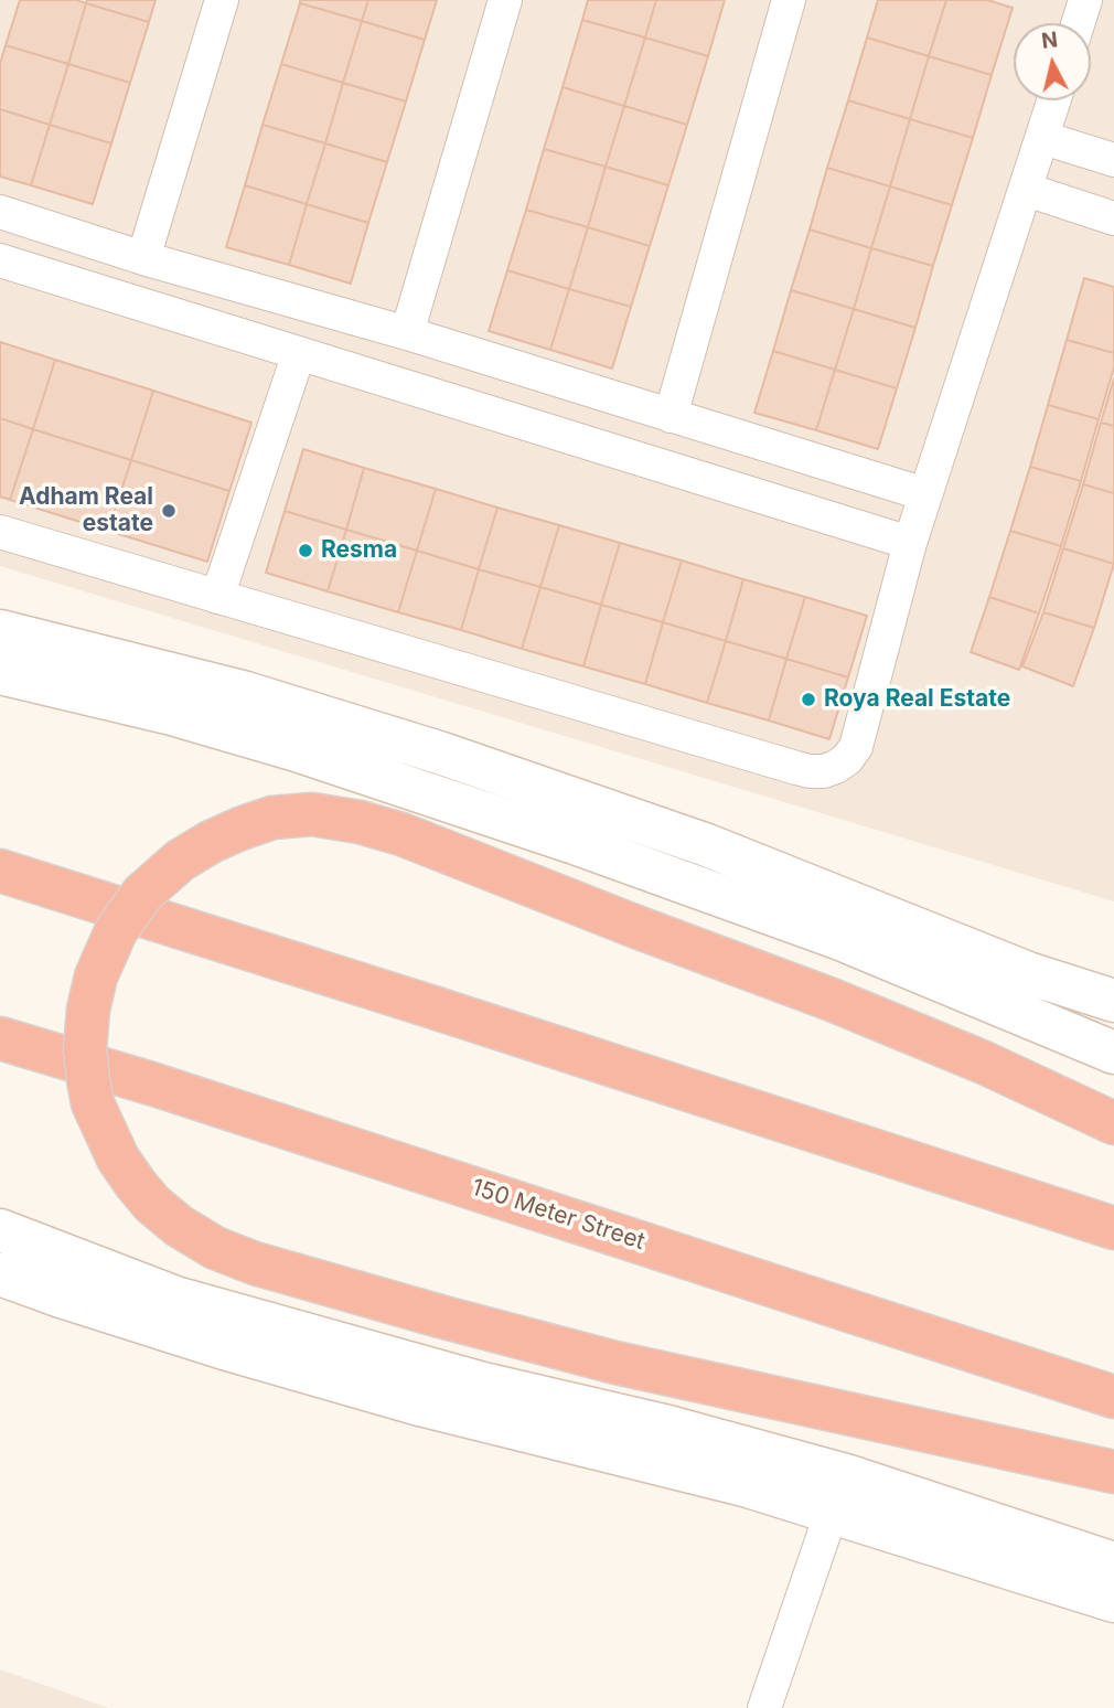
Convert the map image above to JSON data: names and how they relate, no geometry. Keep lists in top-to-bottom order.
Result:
{
  "streets": {
    "highway": ["150 Meter Street"]
  },
  "places": ["Adham Real estate", "Resma", "Roya Real Estate"],
  "north": "top"
}
